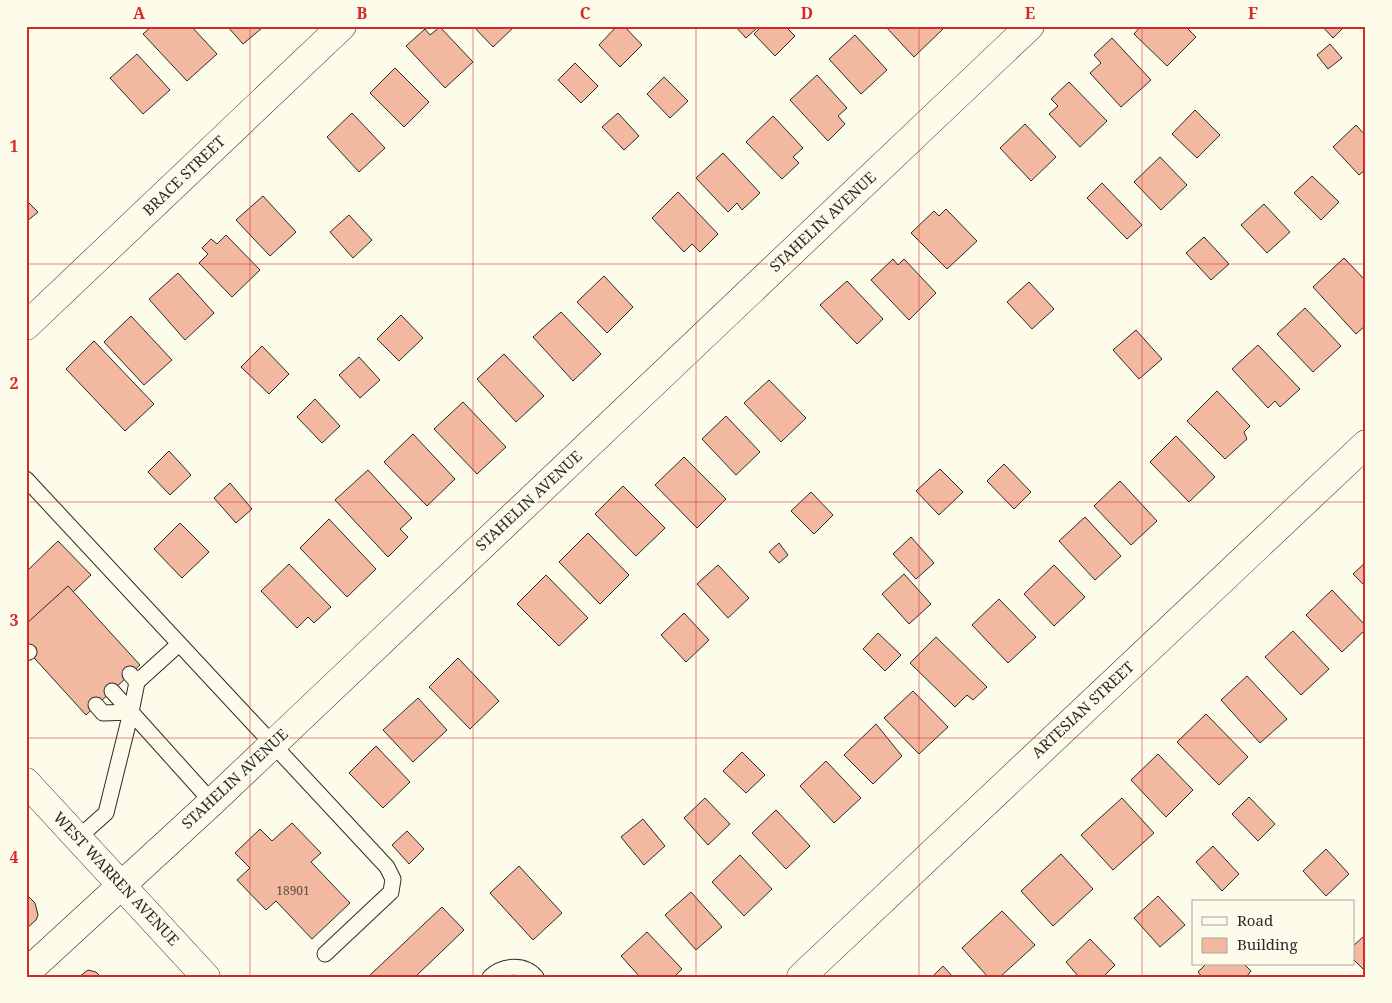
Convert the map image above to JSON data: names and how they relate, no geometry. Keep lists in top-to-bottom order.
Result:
{
  "streets": {
    "street": [
      "BRACE STREET",
      "STAHELIN AVENUE",
      "ARTESIAN STREET",
      "WEST WARREN AVENUE"
    ]
  },
  "crossings": [
    ["STAHELIN AVENUE", "WEST WARREN AVENUE"]
  ],
  "house_numbers": ["18901"],
  "legend": ["Road", "Building"],
  "grid": {
    "columns": [
      "A",
      "B",
      "C",
      "D",
      "E",
      "F"
    ],
    "rows": [
      "1",
      "2",
      "3",
      "4"
    ]
  }
}
